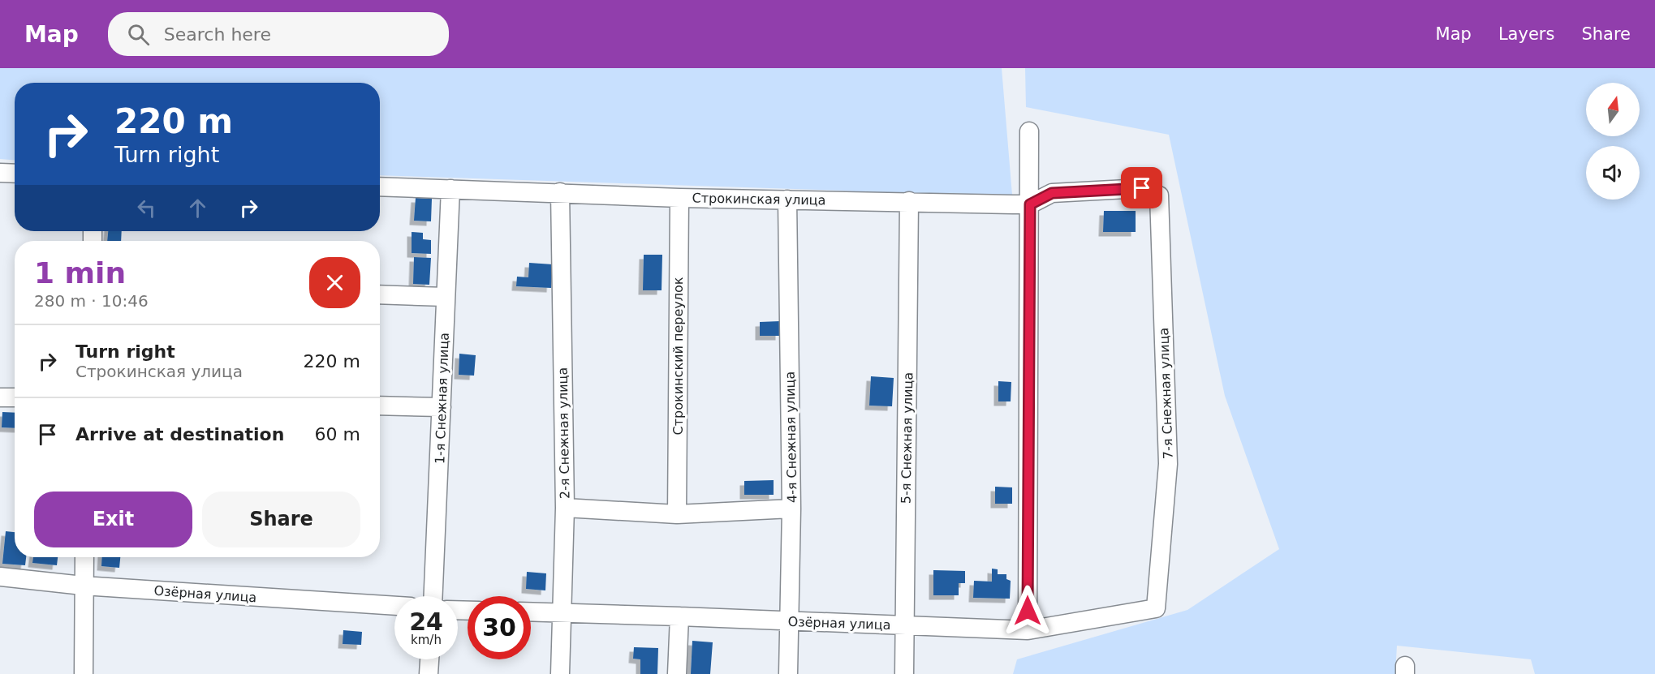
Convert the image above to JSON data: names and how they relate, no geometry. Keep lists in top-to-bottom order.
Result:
{
  "streets": {
    "street": [
      "Строкинская улица",
      "Строкинский переулок",
      "7-я Снежная улица",
      "1-я Снежная улица",
      "2-я Снежная улица",
      "4-я Снежная улица",
      "5-я Снежная улица",
      "Озёрная улица"
    ]
  },
  "crossings": [
    ["Строкинская улица", "Строкинский переулок"],
    ["Строкинская улица", "7-я Снежная улица"],
    ["Строкинская улица", "1-я Снежная улица"],
    ["Строкинская улица", "2-я Снежная улица"],
    ["Строкинская улица", "4-я Снежная улица"],
    ["Строкинская улица", "5-я Снежная улица"],
    ["7-я Снежная улица", "Озёрная улица"],
    ["2-я Снежная улица", "Озёрная улица"],
    ["4-я Снежная улица", "Озёрная улица"],
    ["5-я Снежная улица", "Озёрная улица"]
  ],
  "north": "top",
  "page": {
    "header": "Map",
    "search": "Search here",
    "nav": ["Map", "Layers", "Share"],
    "turn": ["220 m", "Turn right"],
    "heading": ["1 min", "280 m · 10:46"],
    "list": [
      {
        "name": "Turn right",
        "note": "Строкинская улица",
        "value": "220 m"
      },
      {
        "name": "Arrive at destination",
        "value": "60 m"
      }
    ],
    "buttons": ["Exit", "Share"],
    "speed": "24 km/h",
    "limit": "30"
  }
}
